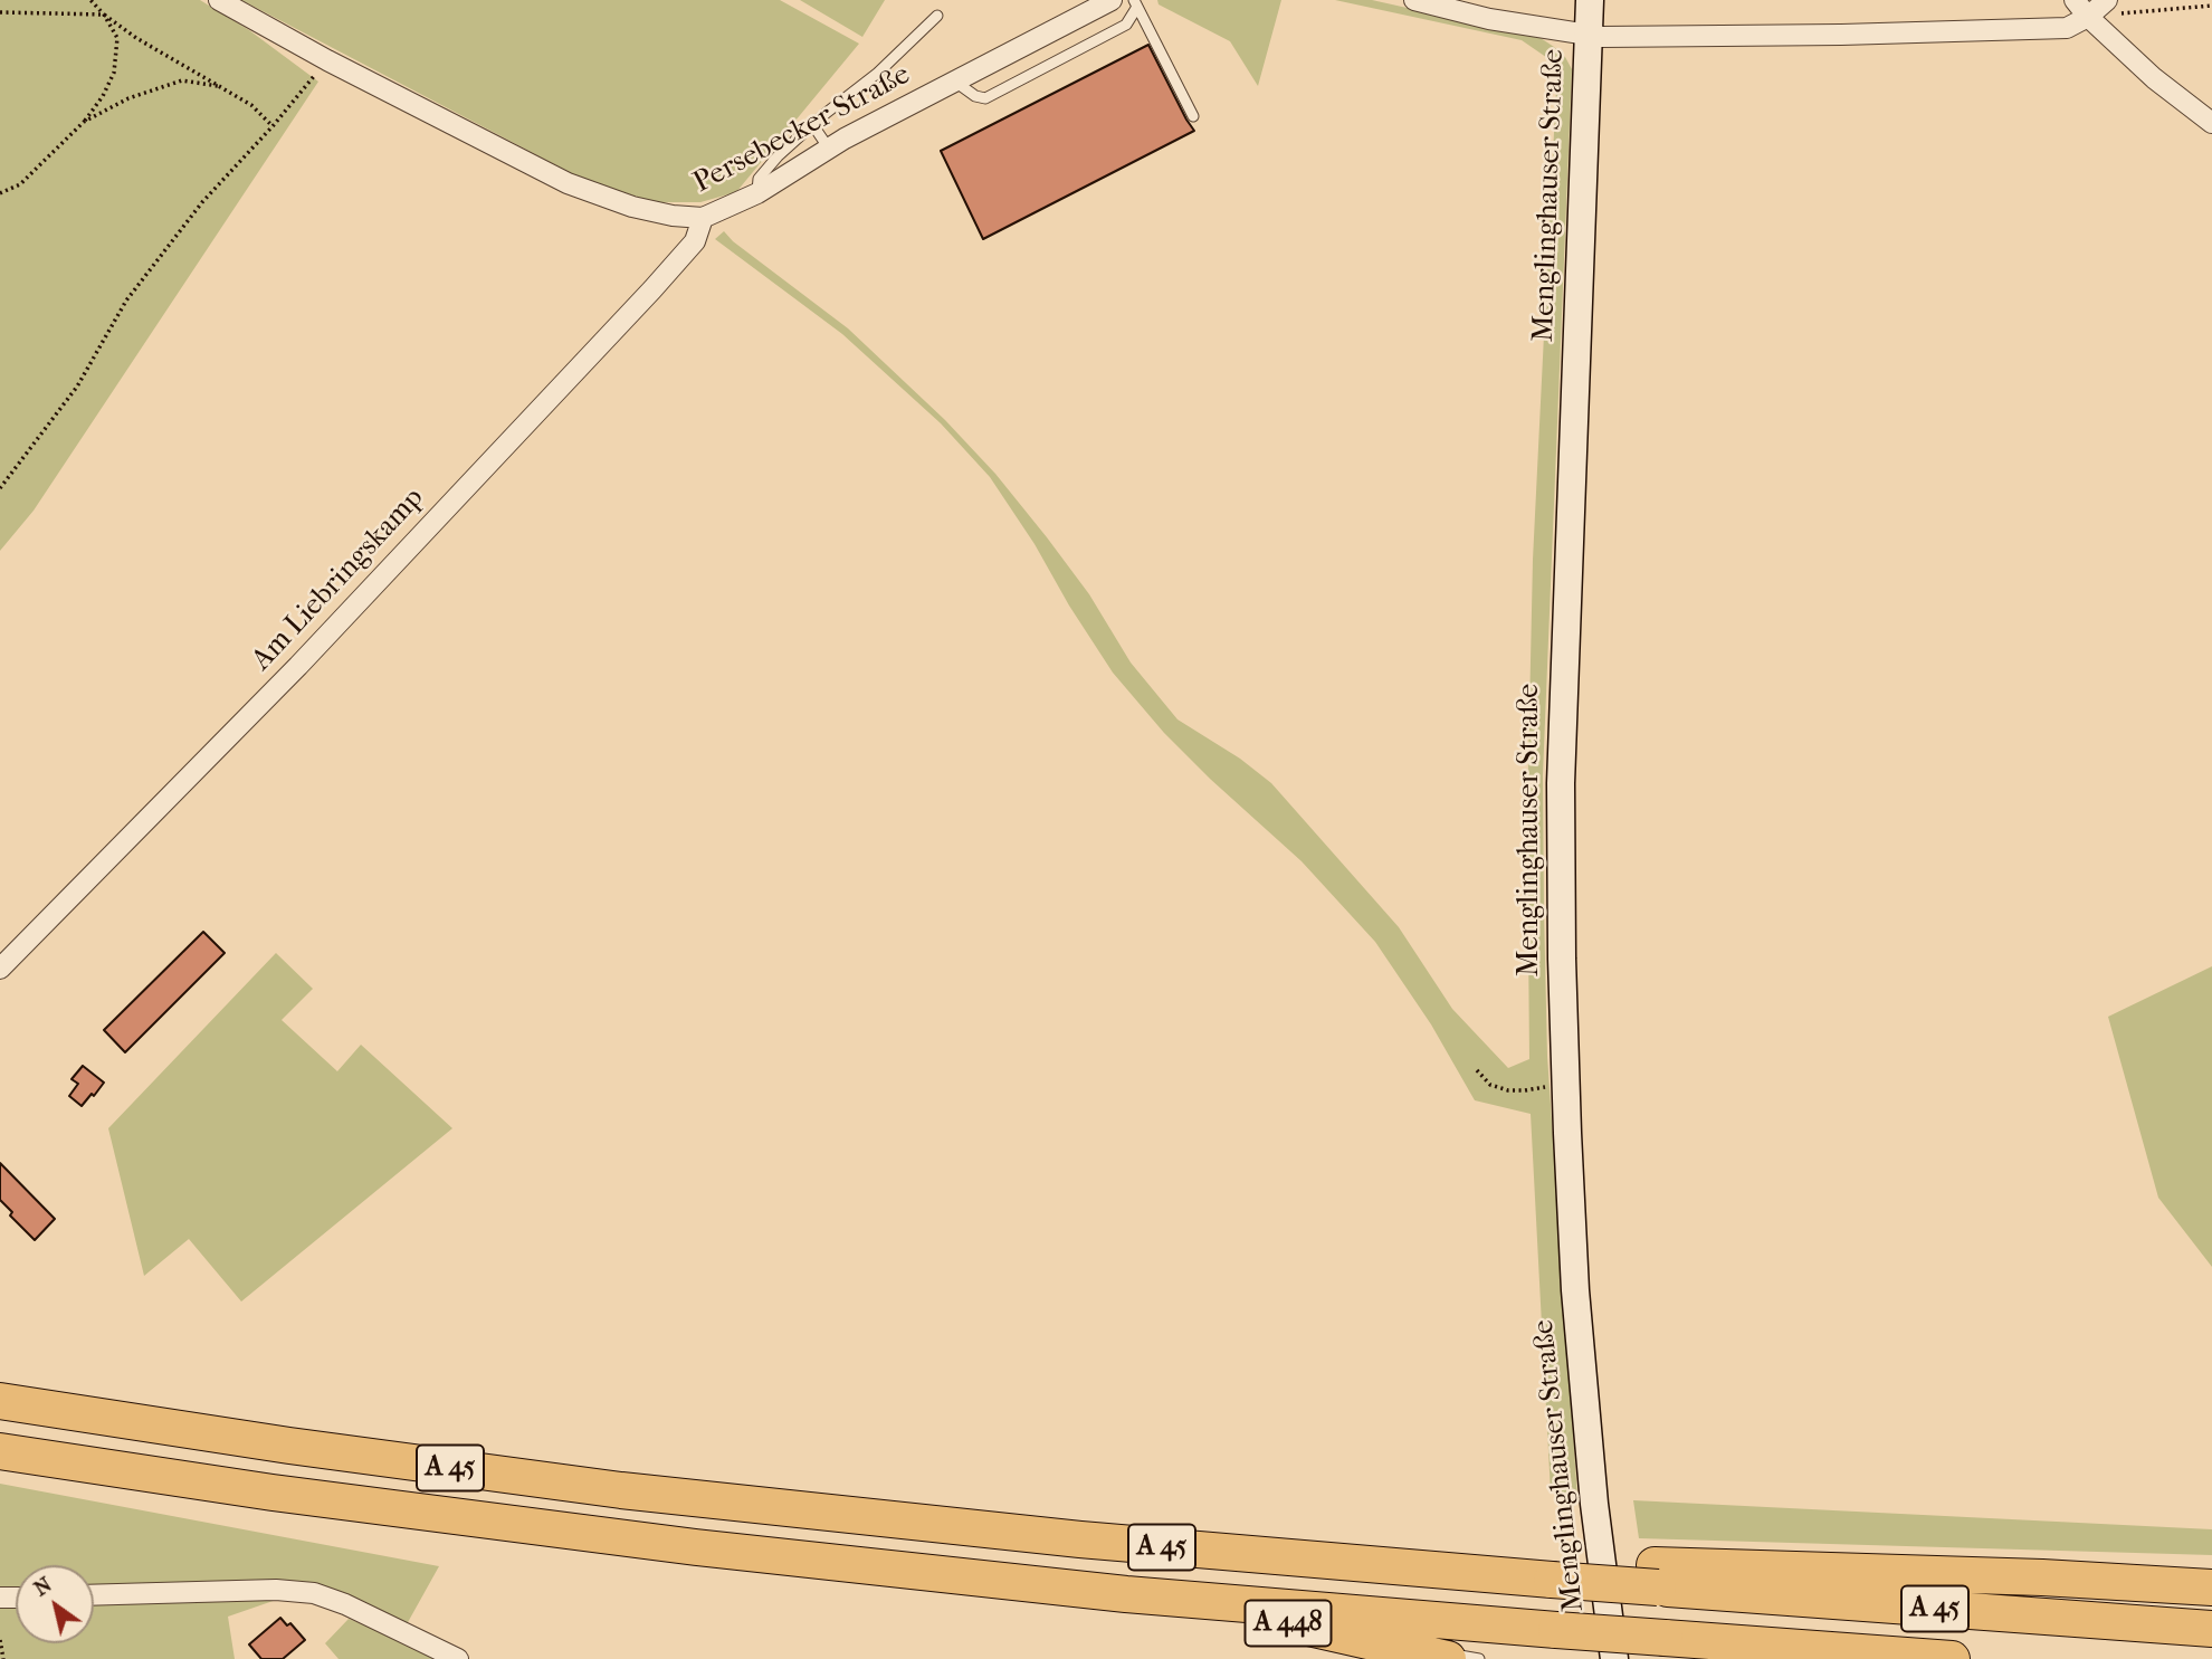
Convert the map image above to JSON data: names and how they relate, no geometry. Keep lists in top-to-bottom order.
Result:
{
  "streets": {
    "highway": ["A 45", "A 448"],
    "street": ["Persebecker Straße", "Menglinghauser Straße", "Am Liebringskamp"]
  },
  "crossings": [
    ["Persebecker Straße", "Am Liebringskamp"],
    ["A 45", "A 448"]
  ],
  "north": "top left"
}
